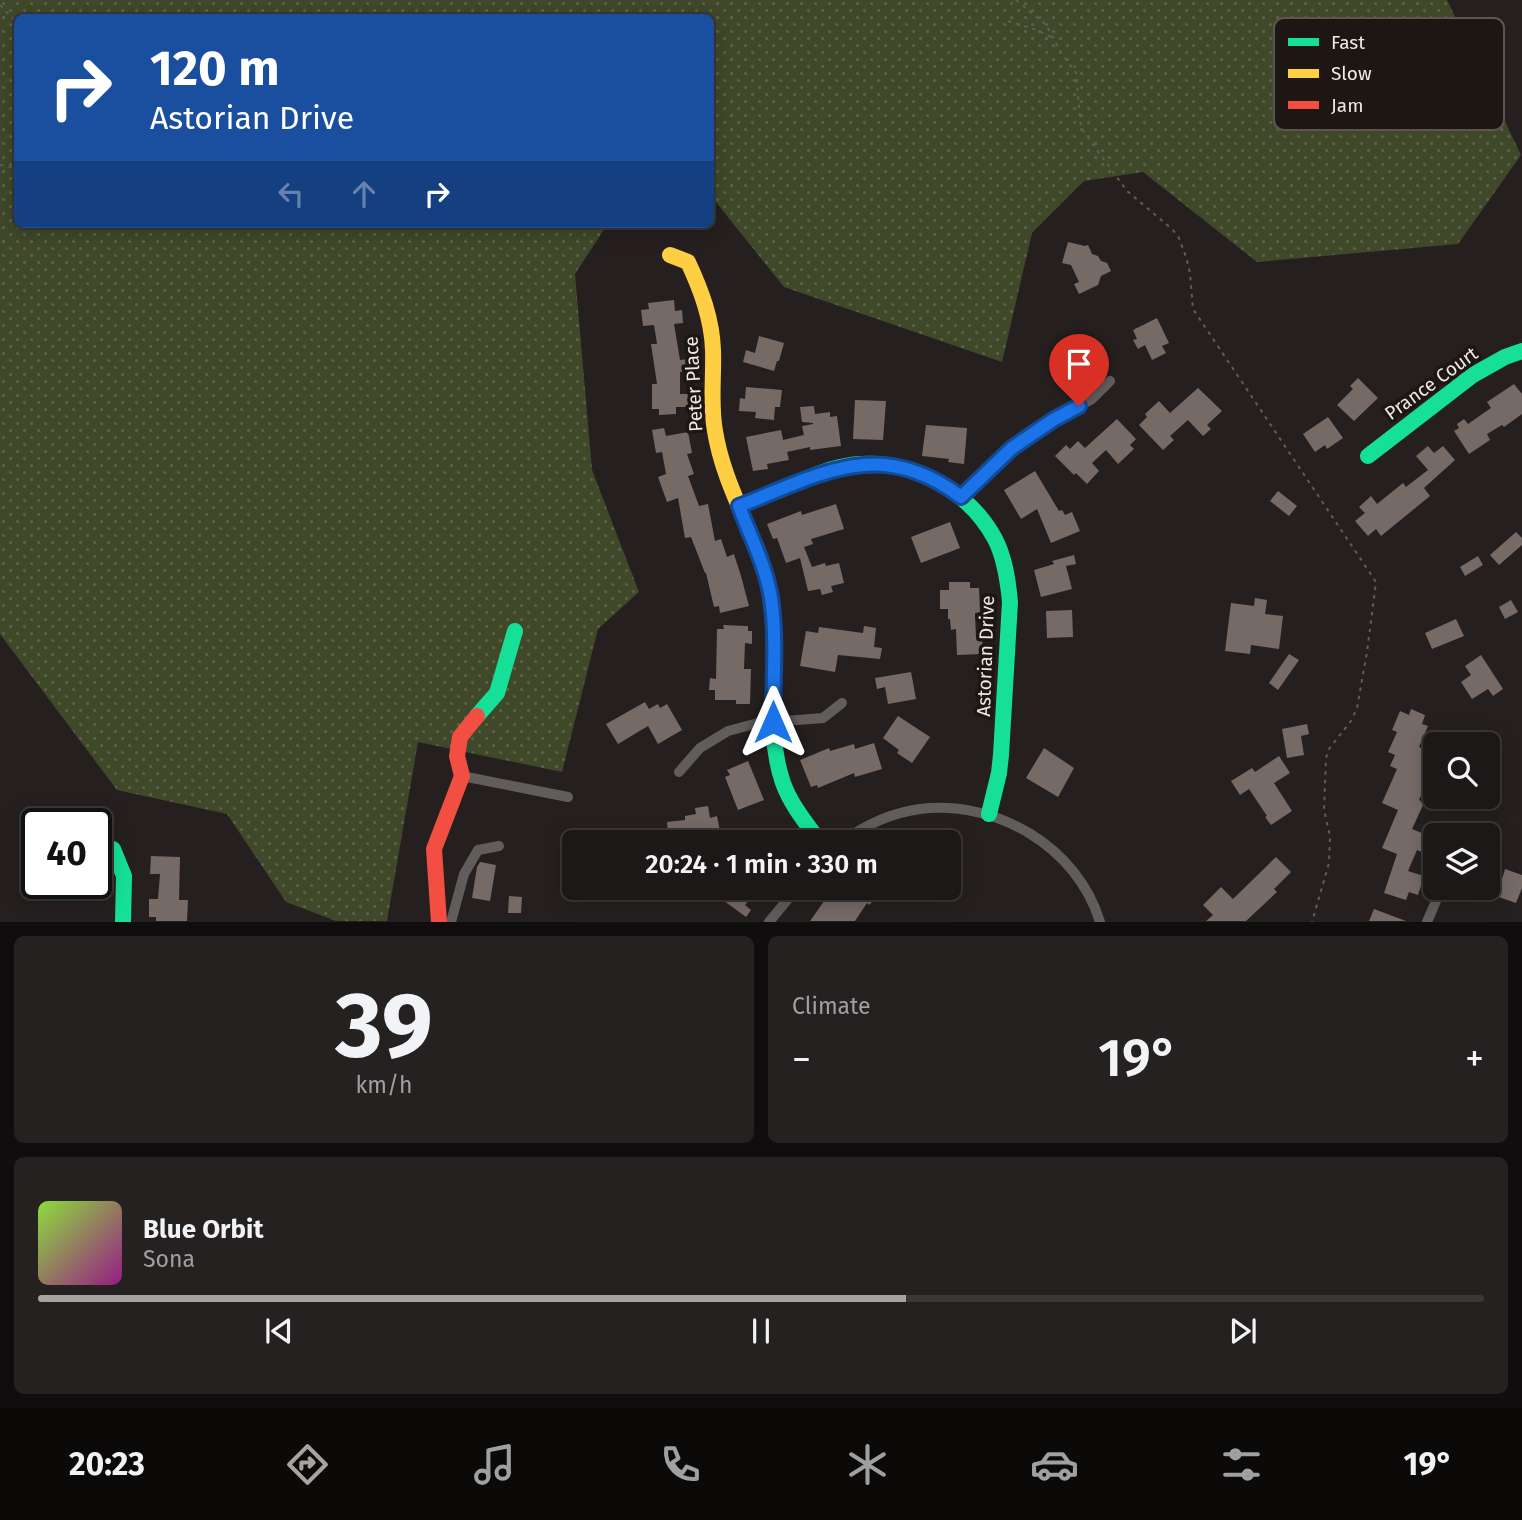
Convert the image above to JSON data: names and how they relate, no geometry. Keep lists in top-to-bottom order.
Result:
{
  "streets": {
    "street": ["Prance Court", "Peter Place", "Astorian Drive"]
  },
  "crossings": [
    ["Peter Place", "Astorian Drive"]
  ],
  "legend": ["Fast", "Slow", "Jam"],
  "page": {
    "turn": ["120 m", "Astorian Drive"],
    "limit": "40",
    "trip": "20:24 · 1 min · 330 m",
    "tile": [
      ["39", "km/h"],
      "Climate"
    ],
    "heat": ["−", "19°", "+"],
    "song": ["Blue Orbit", "Sona"],
    "tabs": ["20:23", "19°"]
  }
}
